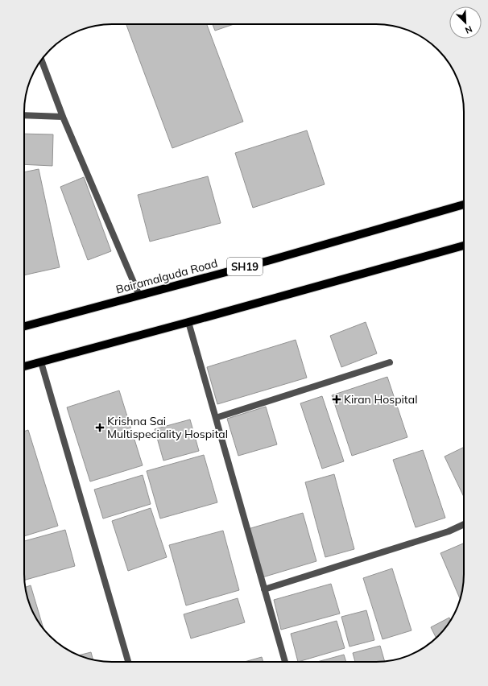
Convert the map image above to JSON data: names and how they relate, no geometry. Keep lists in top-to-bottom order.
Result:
{
  "streets": {
    "main road": ["SH19", "Bairamalguda Road"]
  },
  "places": {
    "health": ["Kiran Hospital", "Krishna Sai Multispeciality Hospital"]
  },
  "north": "bottom right"
}
